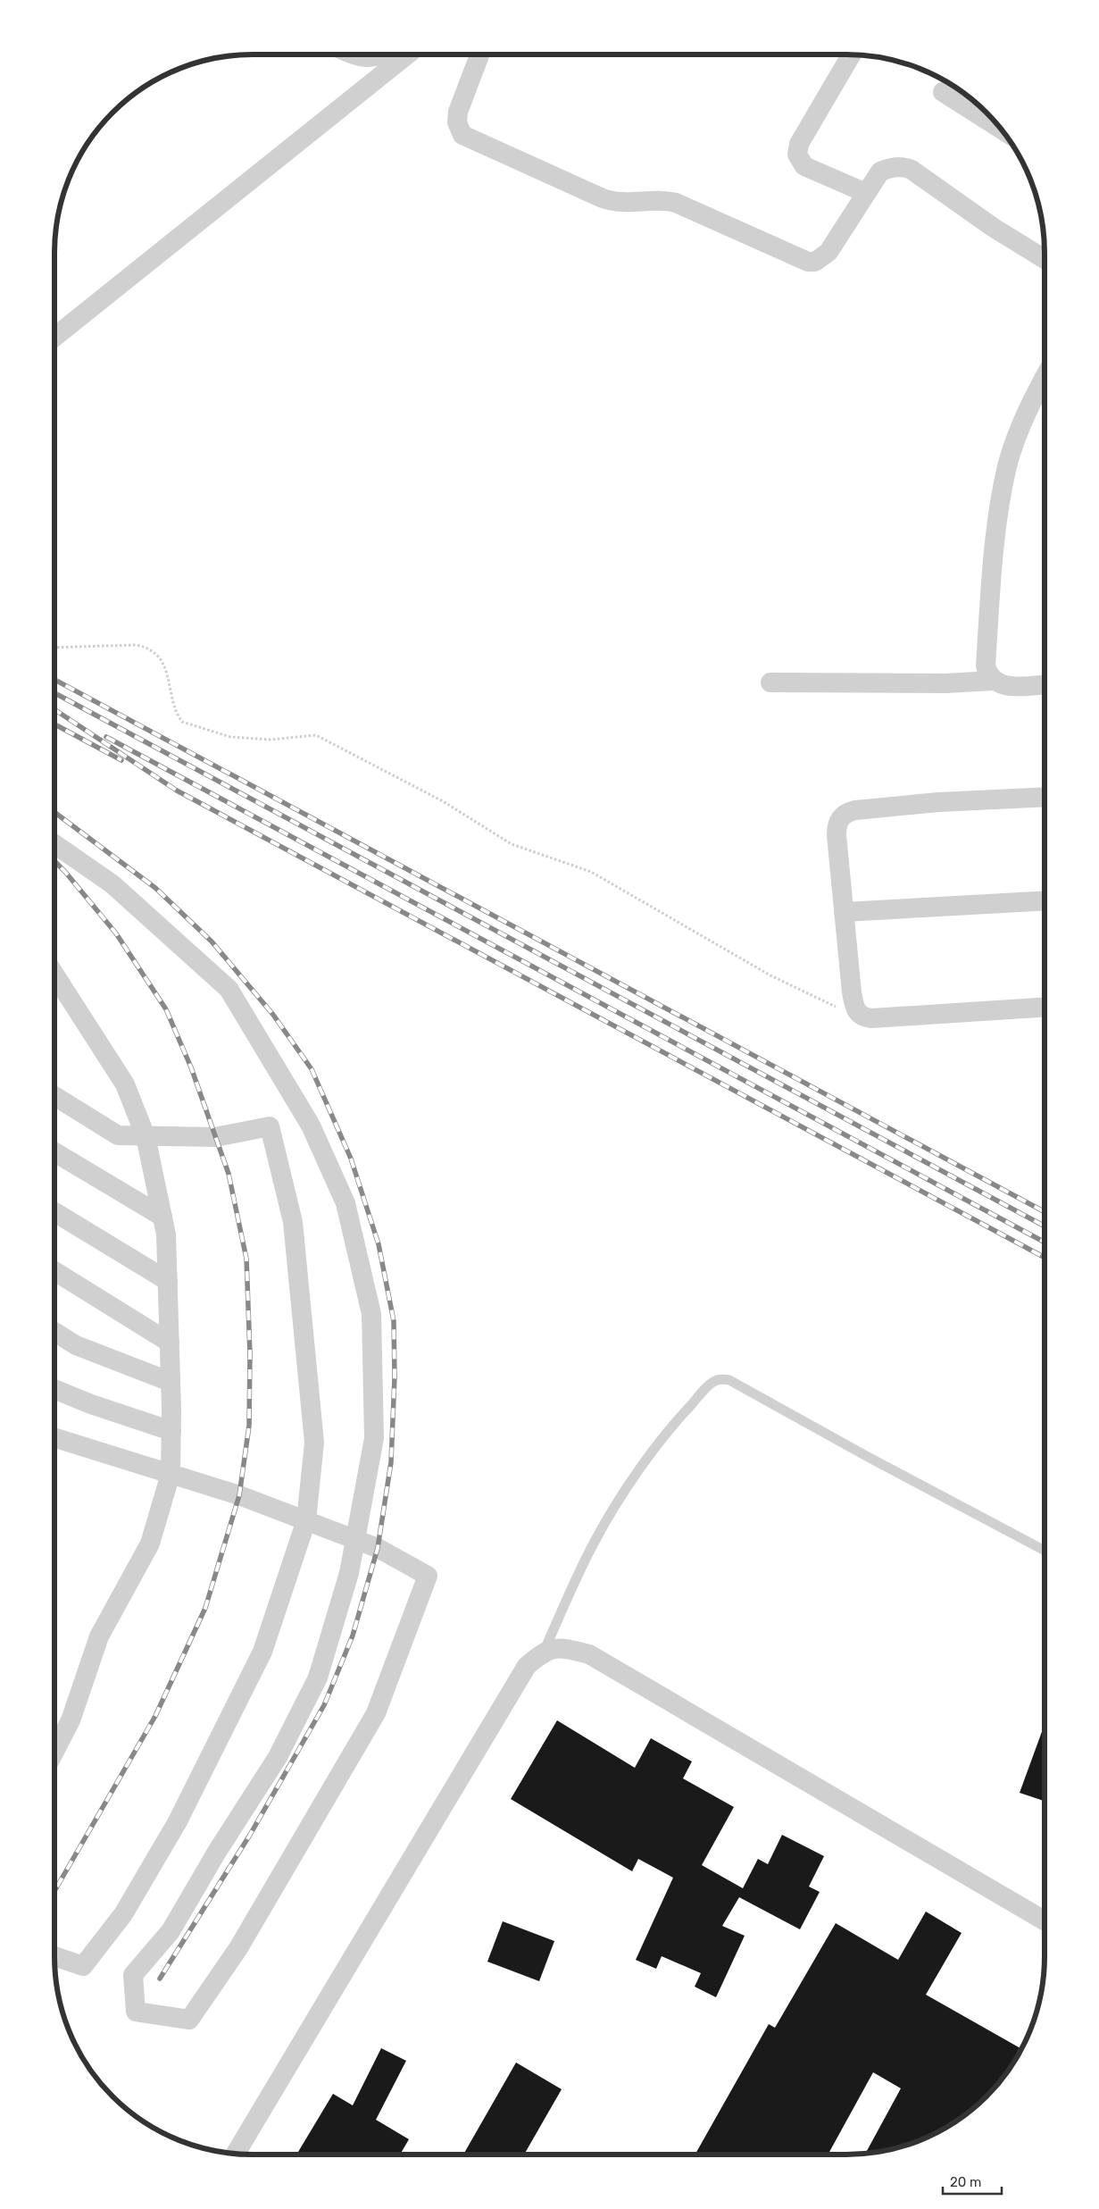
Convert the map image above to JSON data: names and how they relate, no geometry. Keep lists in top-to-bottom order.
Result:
{
  "scale_bar": "20 m"
}
